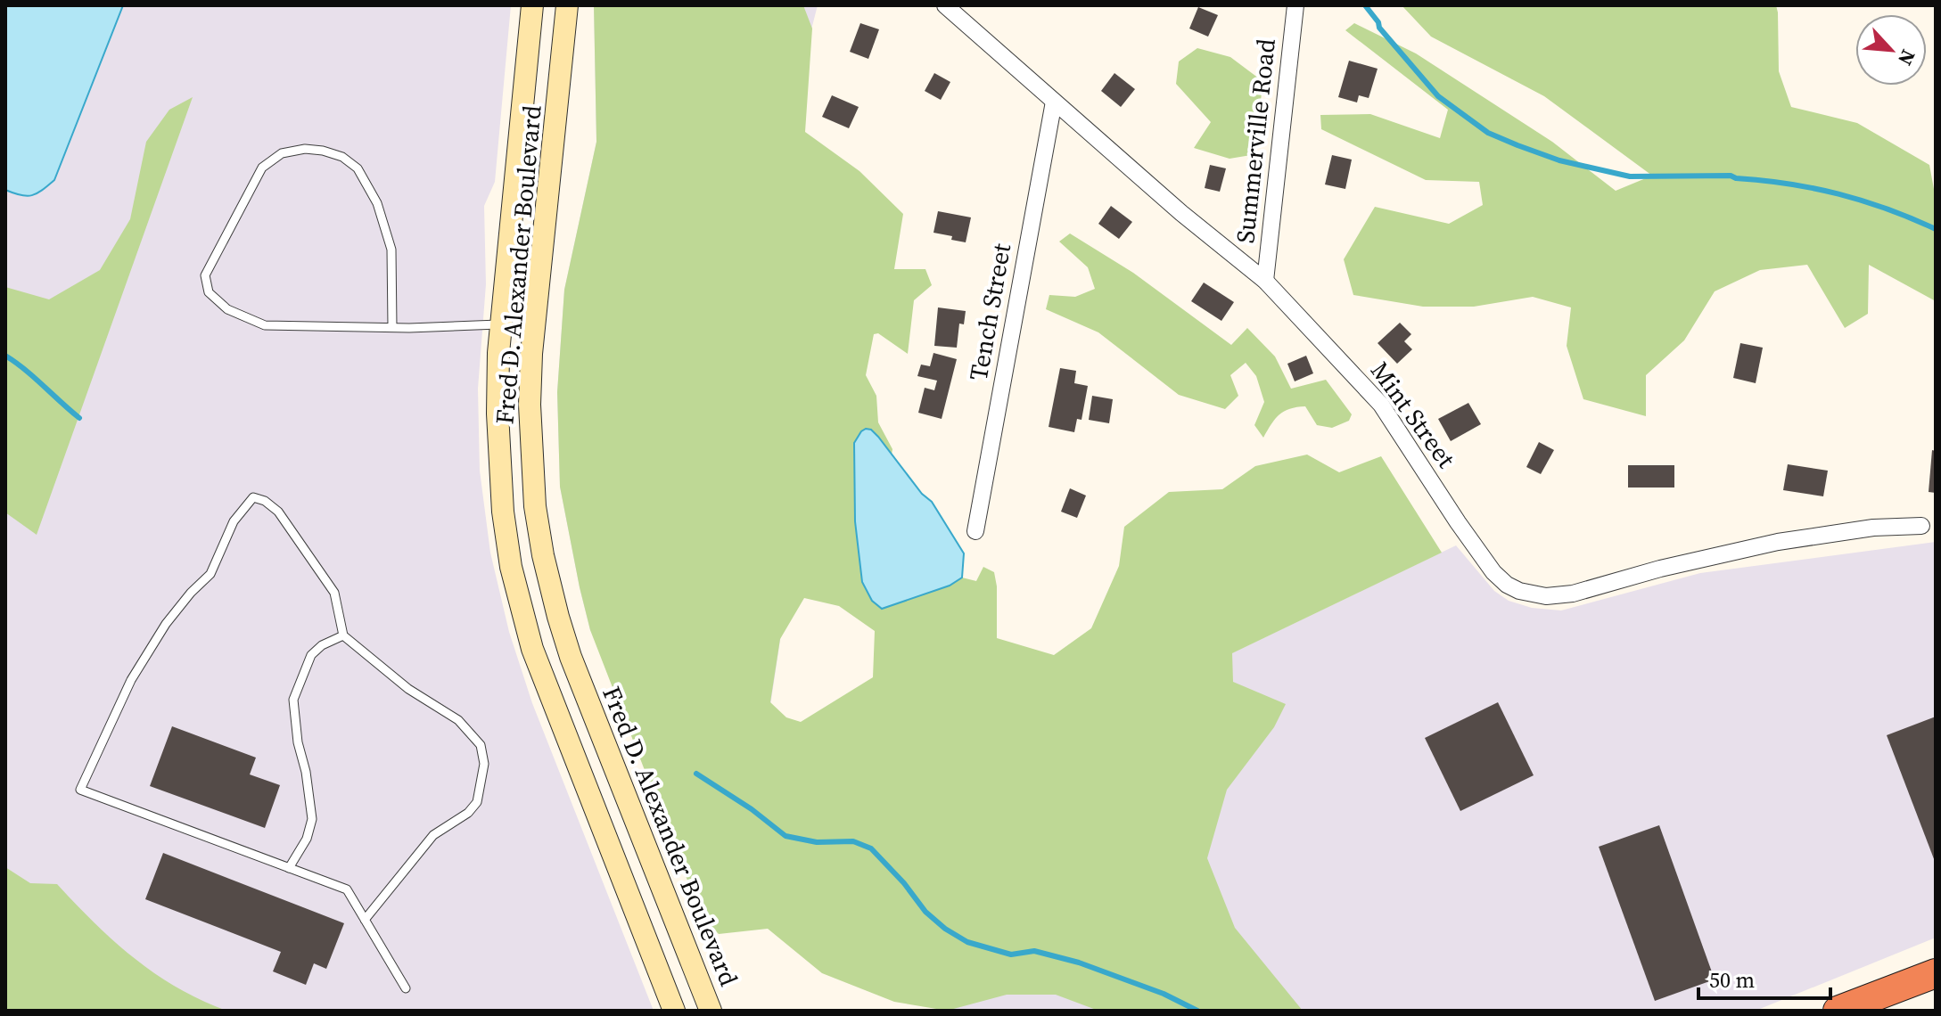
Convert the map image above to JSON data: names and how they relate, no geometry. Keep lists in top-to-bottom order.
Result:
{
  "streets": {
    "main road": ["Fred D. Alexander Boulevard"],
    "street": ["Summerville Road", "Tench Street", "Mint Street"]
  },
  "crossings": [
    ["Summerville Road", "Mint Street"],
    ["Tench Street", "Mint Street"]
  ],
  "scale_bar": "50 m",
  "north": "bottom right"
}
